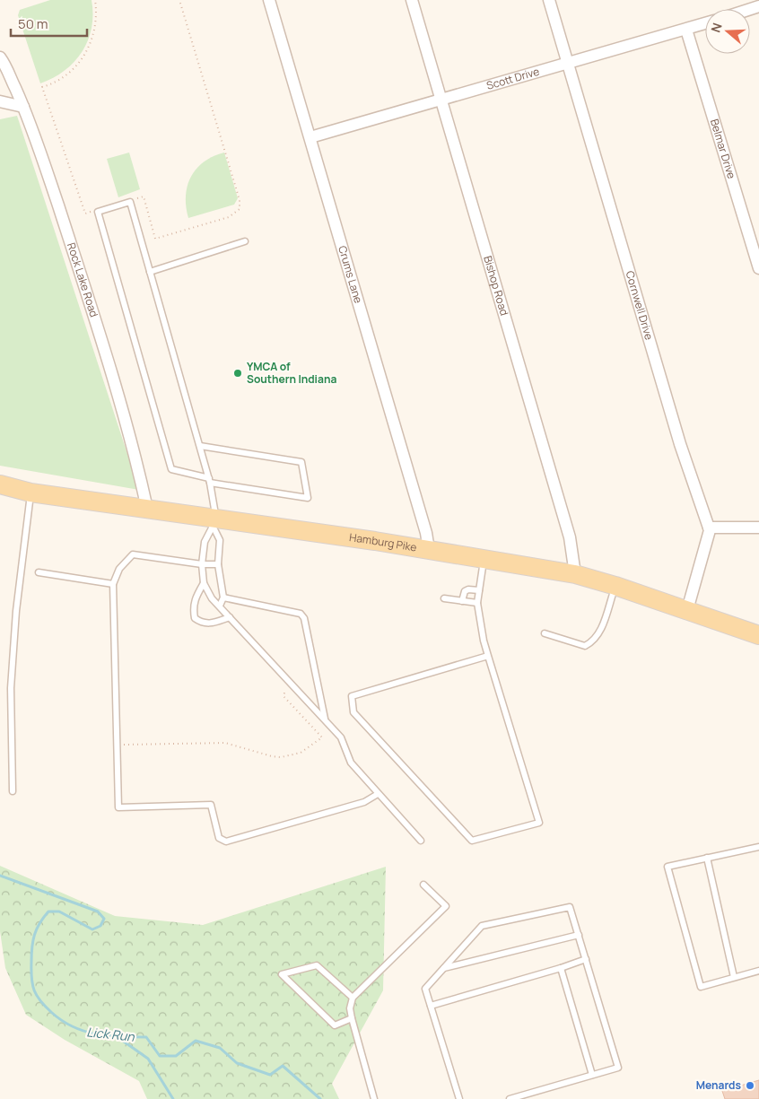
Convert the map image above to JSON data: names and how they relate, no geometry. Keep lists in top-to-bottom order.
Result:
{
  "streets": {
    "main road": ["Hamburg Pike"],
    "street": [
      "Scott Drive",
      "Belmar Drive",
      "Crums Lane",
      "Rock Lake Road",
      "Bishop Road",
      "Cornwell Drive"
    ]
  },
  "crossings": [
    ["Scott Drive", "Belmar Drive"],
    ["Scott Drive", "Crums Lane"],
    ["Scott Drive", "Bishop Road"],
    ["Scott Drive", "Cornwell Drive"],
    ["Crums Lane", "Hamburg Pike"],
    ["Rock Lake Road", "Hamburg Pike"],
    ["Bishop Road", "Hamburg Pike"]
  ],
  "water": ["Lick Run"],
  "places": ["YMCA of Southern Indiana", "Menards"],
  "scale_bar": "50 m",
  "north": "left"
}
